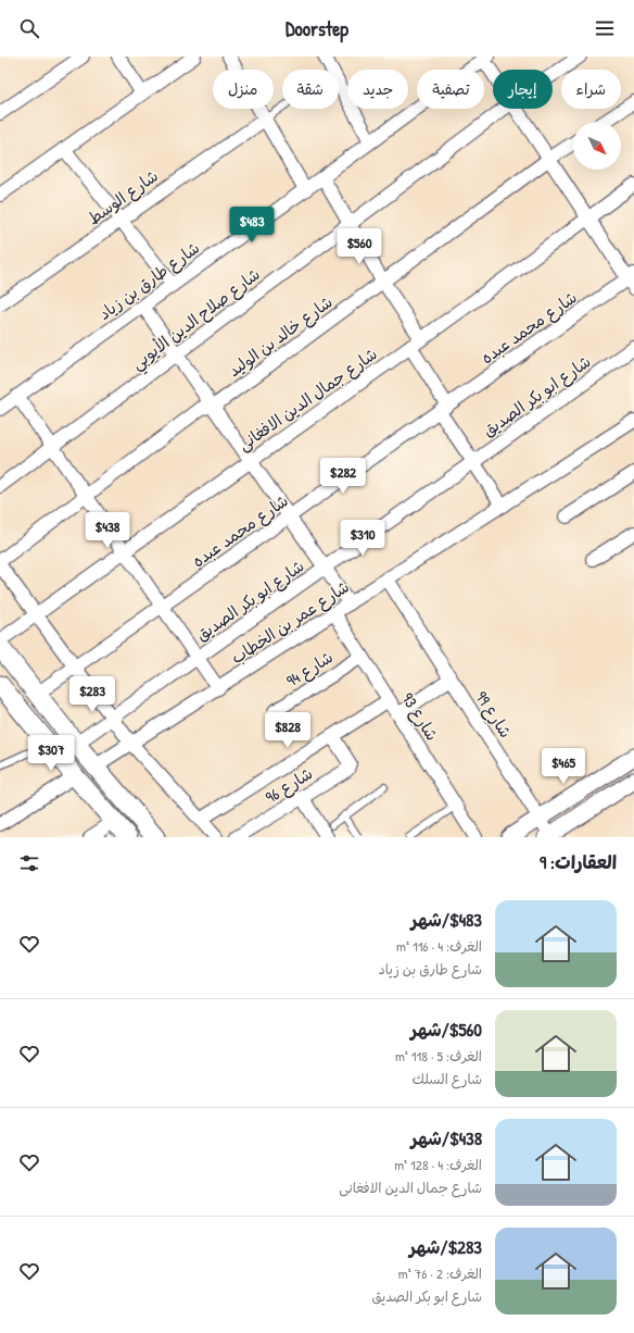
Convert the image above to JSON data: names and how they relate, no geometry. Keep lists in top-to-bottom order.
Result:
{
  "streets": {
    "street": [
      "شارع الوسط",
      "شارع طارق بن زياد",
      "شارع صلاح الدين الأيوبي",
      "شارع محمد عبده",
      "شارع خالد بن الوليد",
      "شارع ابو بكر الصديق",
      "شارع جمال الدين الافغانى",
      "شارع عمر بن الخطاب",
      "شارع 94",
      "شارع 99",
      "شارع 93",
      "شارع 96"
    ]
  },
  "crossings": [
    ["شارع عمر بن الخطاب", "شارع 99"],
    ["شارع عمر بن الخطاب", "شارع 93"],
    ["شارع 94", "شارع 93"]
  ],
  "north": "bottom right",
  "page": {
    "header": "Doorstep",
    "chip": [
      "شراء",
      "إيجار",
      "تصفية",
      "جديد",
      "شقة",
      "منزل"
    ],
    "price": [
      "$483",
      "$560",
      "$282",
      "$438",
      "$310",
      "$283",
      "$828",
      "$307",
      "$465"
    ],
    "heading": "العقارات: 9",
    "list": [
      {
        "name": "$483/شهر",
        "note": "الغرف: 4 · 116 m² · شارع طارق بن زياد"
      },
      {
        "name": "$560/شهر",
        "note": "الغرف: 5 · 118 m² · شارع السلك"
      },
      {
        "name": "$438/شهر",
        "note": "الغرف: 4 · 128 m² · شارع جمال الدين الافغانى"
      },
      {
        "name": "$283/شهر",
        "note": "الغرف: 2 · 76 m² · شارع ابو بكر الصديق"
      }
    ]
  }
}
